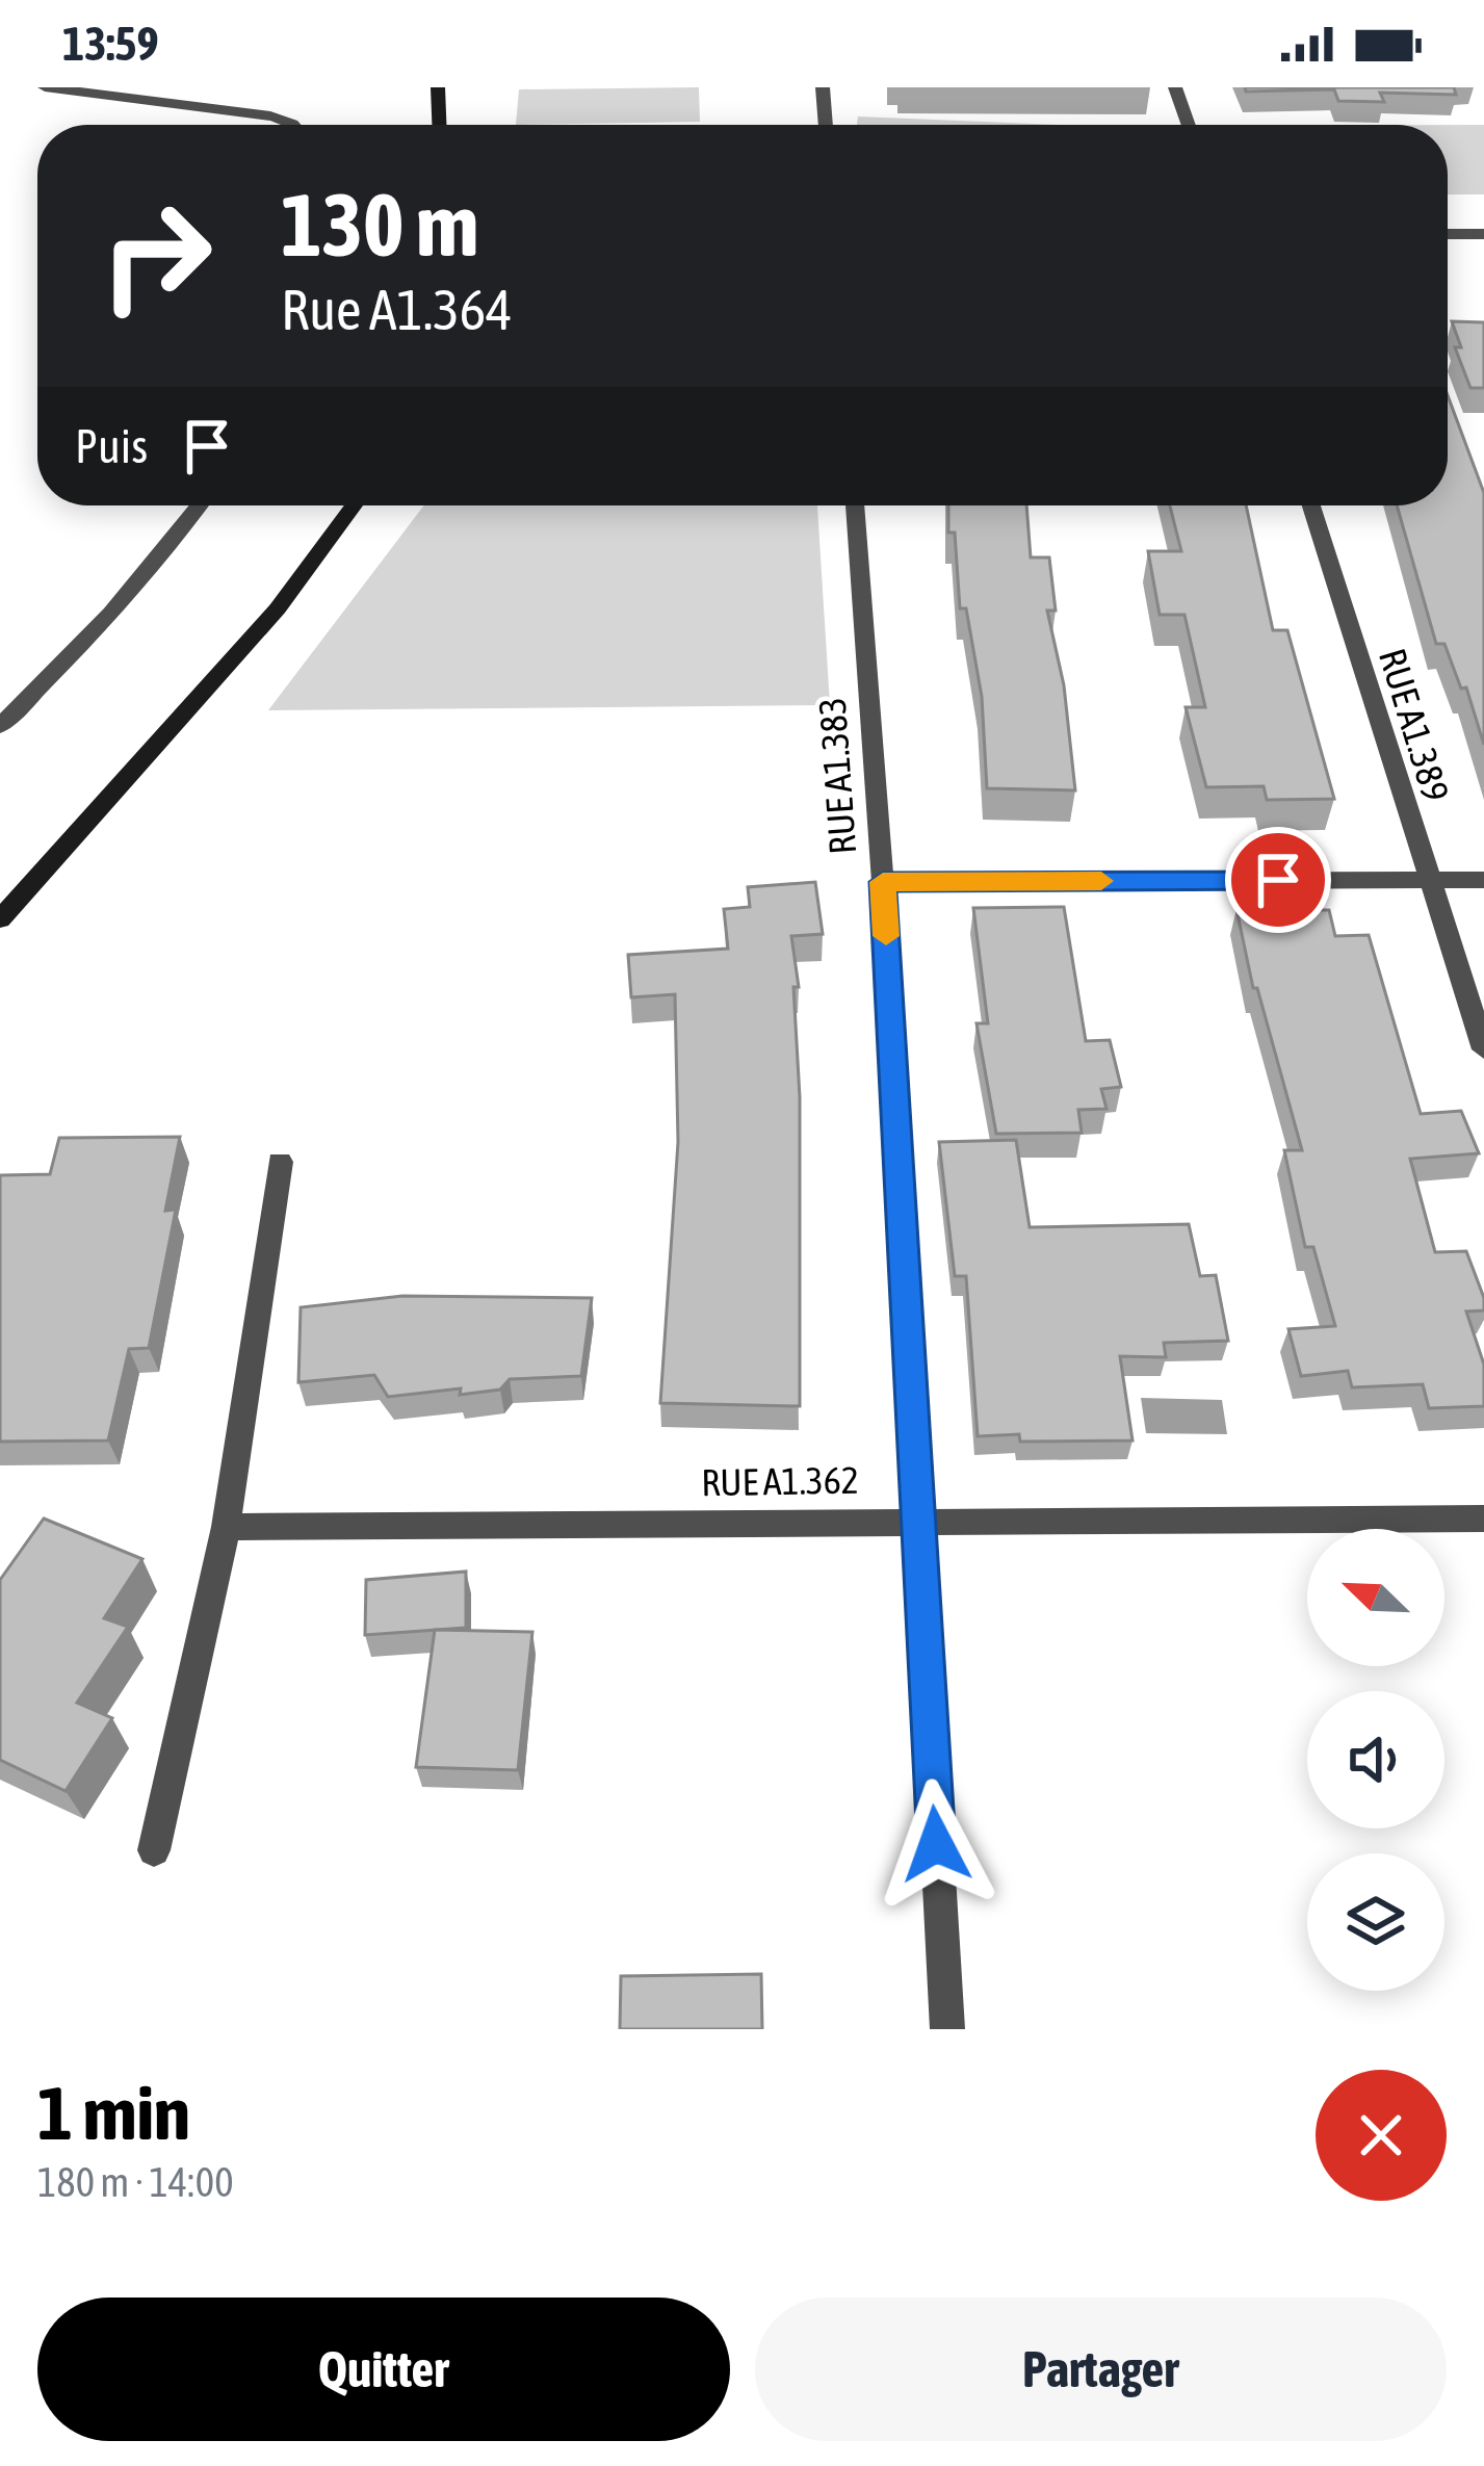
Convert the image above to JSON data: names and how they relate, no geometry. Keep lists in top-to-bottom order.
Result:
{
  "streets": {
    "street": ["RUE A1.389", "RUE A1.383", "RUE A1.362"]
  },
  "crossings": [
    ["RUE A1.383", "RUE A1.362"]
  ],
  "north": "top left",
  "page": {
    "status": "13:59",
    "turn": ["130 m", "Rue A1.364"],
    "then": "Puis",
    "heading": ["1 min", "180 m · 14:00"],
    "buttons": ["Quitter", "Partager"]
  }
}
